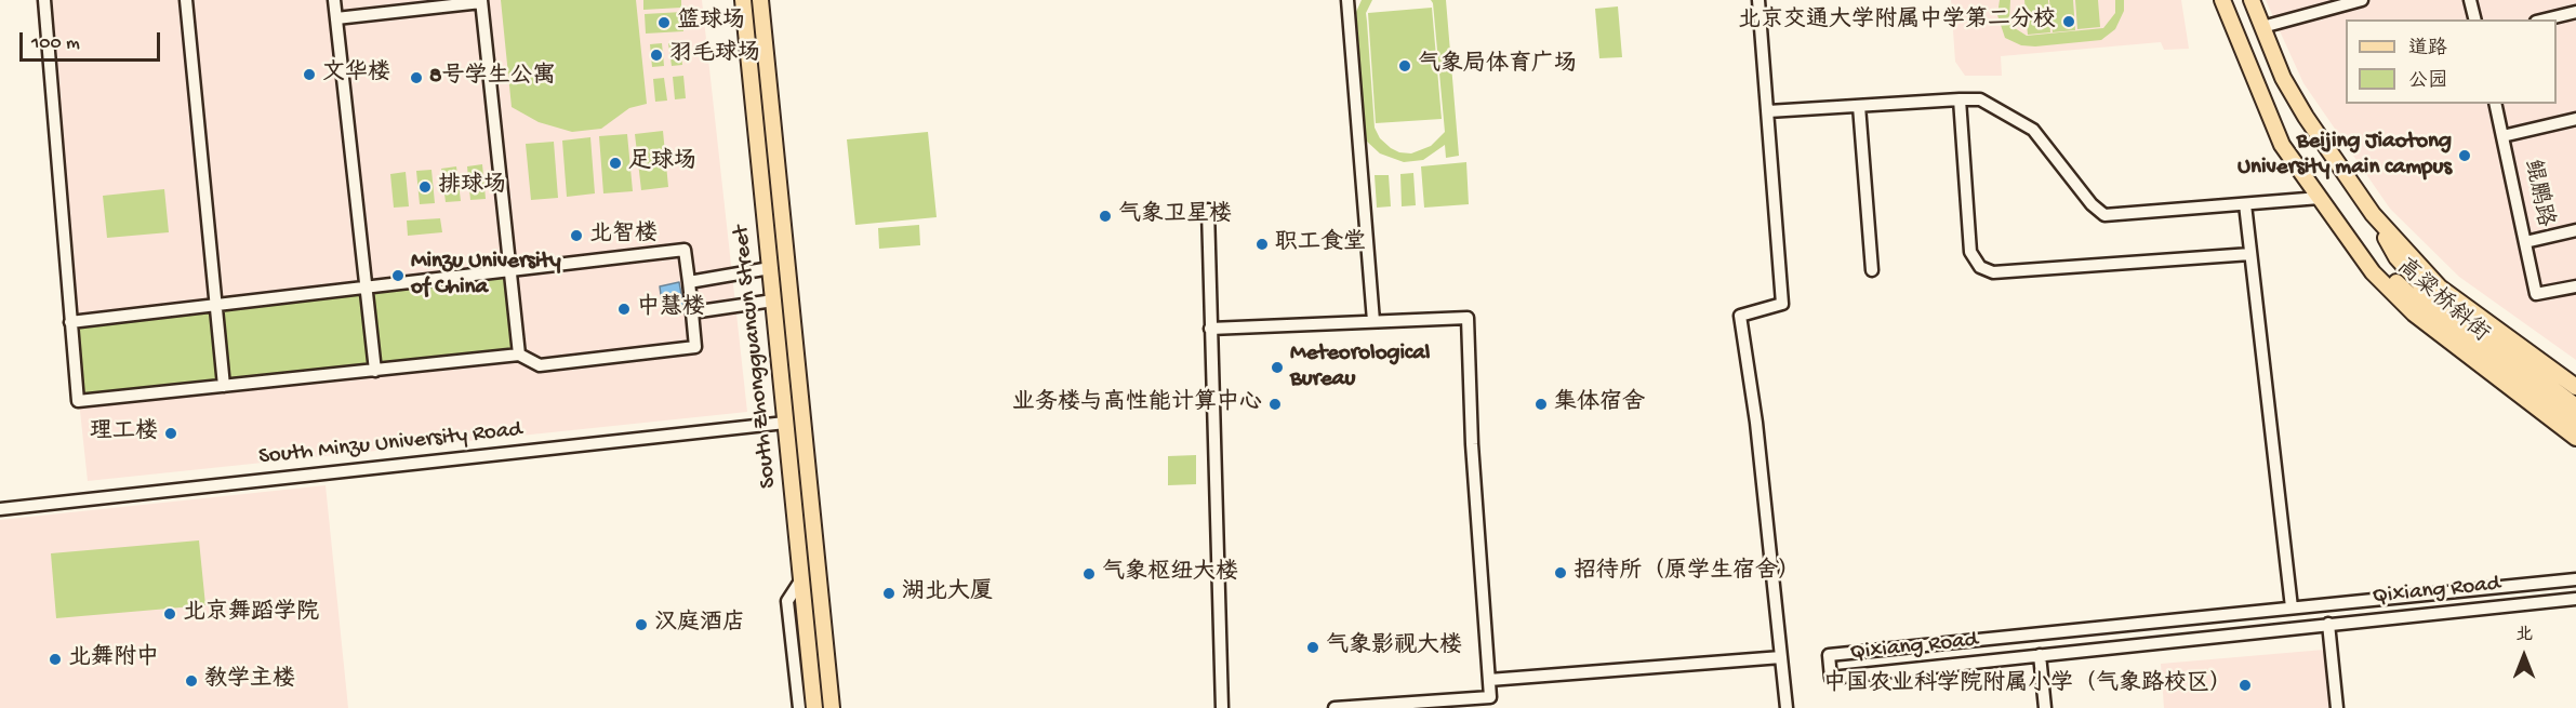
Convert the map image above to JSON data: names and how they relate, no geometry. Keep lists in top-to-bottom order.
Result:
{
  "streets": {
    "main road": ["高粱桥斜街", "South Zhongguancun Street"],
    "street": ["鲲鹏路", "South Minzu University Road", "Qixiang Road"]
  },
  "crossings": [
    ["South Zhongguancun Street", "South Minzu University Road"]
  ],
  "places": [
    "北京交通大学附属中学第二分校",
    "篮球场",
    "羽毛球场",
    "气象局体育广场",
    "文华楼",
    "8号学生公寓",
    "Beijing Jiaotong University main campus",
    "足球场",
    "排球场",
    "气象卫星楼",
    "北智楼",
    "职工食堂",
    "Minzu University of China",
    "中慧楼",
    "Meteorological Bureau",
    "业务楼与高性能计算中心",
    "集体宿舍",
    "理工楼",
    "招待所（原学生宿舍）",
    "气象枢纽大楼",
    "湖北大厦",
    "北京舞蹈学院",
    "汉庭酒店",
    "气象影视大楼",
    "北舞附中",
    "教学主楼",
    "中国农业科学院附属小学（气象路校区）"
  ],
  "legend": ["道路", "公园"],
  "scale_bar": "100 m",
  "north": "top"
}
